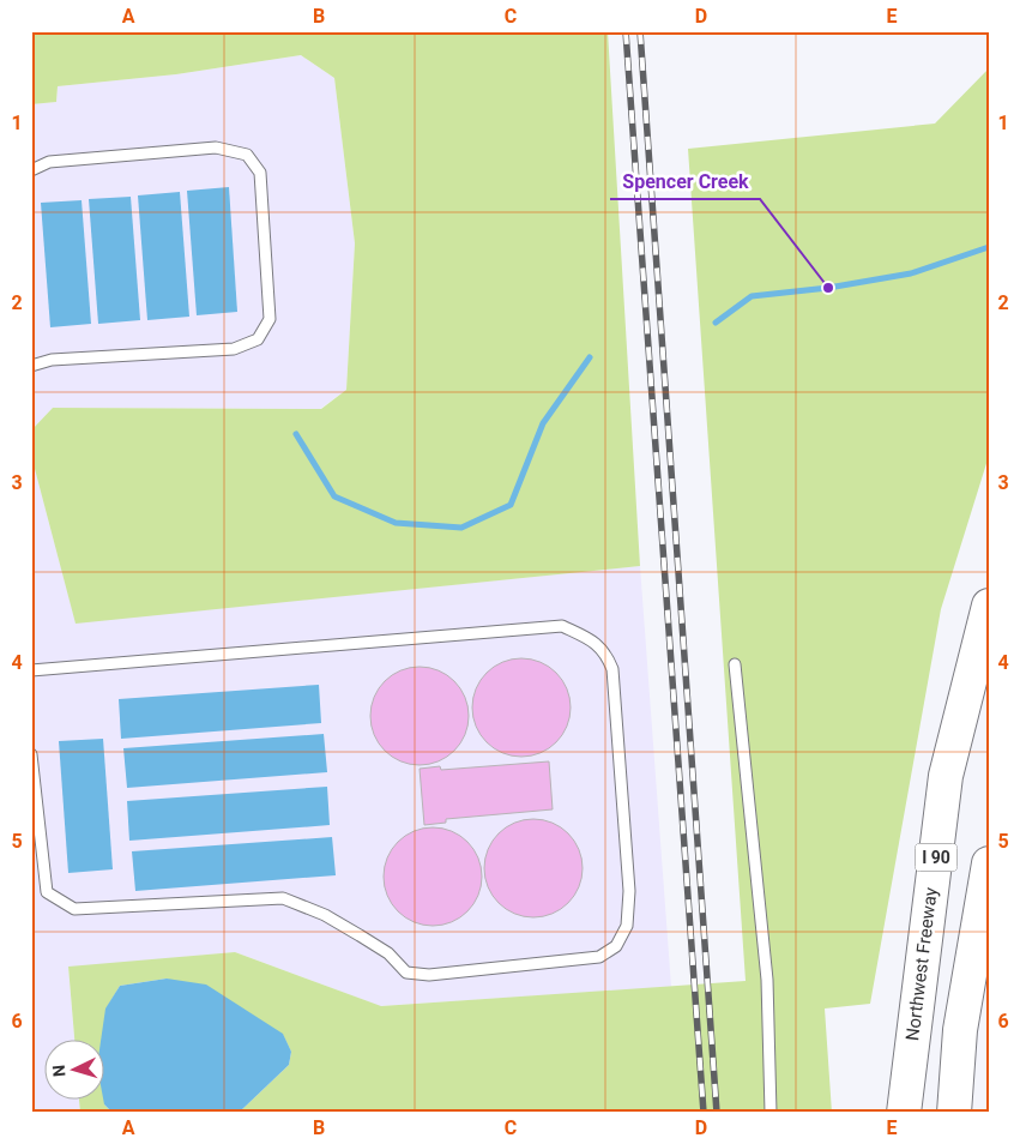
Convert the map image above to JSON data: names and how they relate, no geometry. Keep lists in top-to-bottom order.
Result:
{
  "streets": {
    "highway": ["I 90", "Northwest Freeway"]
  },
  "places": ["Spencer Creek"],
  "north": "left",
  "grid": {
    "columns": [
      "A",
      "B",
      "C",
      "D",
      "E"
    ],
    "rows": [
      "1",
      "2",
      "3",
      "4",
      "5",
      "6"
    ]
  }
}
